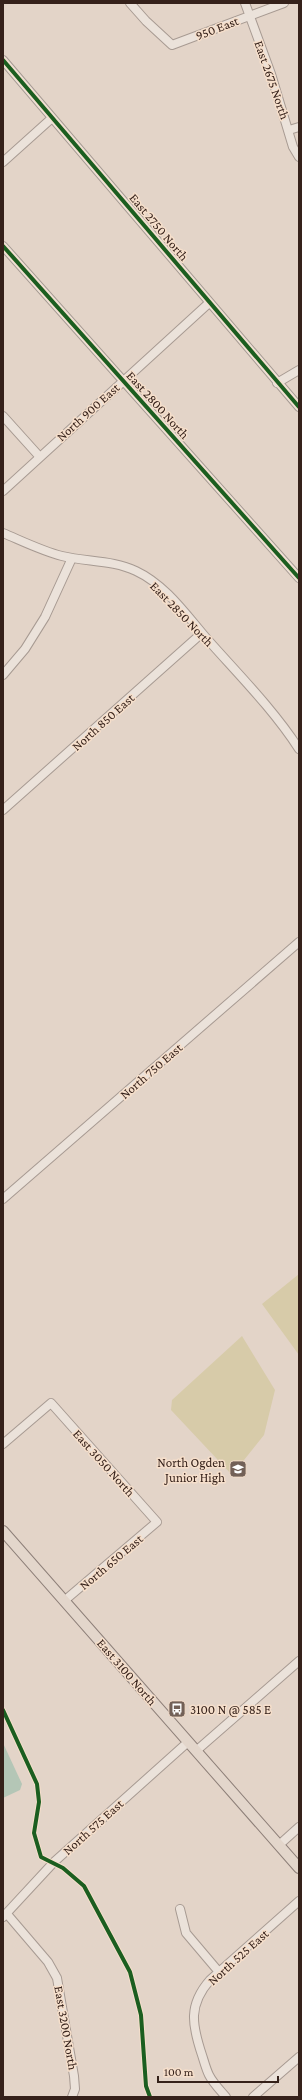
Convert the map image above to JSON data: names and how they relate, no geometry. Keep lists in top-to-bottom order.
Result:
{
  "streets": {
    "main road": ["East 3100 North"],
    "street": [
      "950 East",
      "East 2675 North",
      "East 2750 North",
      "East 2800 North",
      "North 900 East",
      "East 2850 North",
      "North 850 East",
      "North 750 East",
      "East 3050 North",
      "North 650 East",
      "North 575 East",
      "North 525 East",
      "East 3200 North"
    ]
  },
  "crossings": [
    ["950 East", "East 2675 North"],
    ["East 2750 North", "North 900 East"],
    ["East 2800 North", "North 900 East"],
    ["East 2850 North", "North 850 East"],
    ["East 3050 North", "North 650 East"],
    ["North 650 East", "East 3100 North"],
    ["East 3100 North", "North 575 East"],
    ["North 575 East", "East 3200 North"]
  ],
  "places": {
    "school or university": ["North Ogden Junior High"],
    "bus stop": ["3100 N @ 585 E"]
  },
  "scale_bar": "100 m"
}
